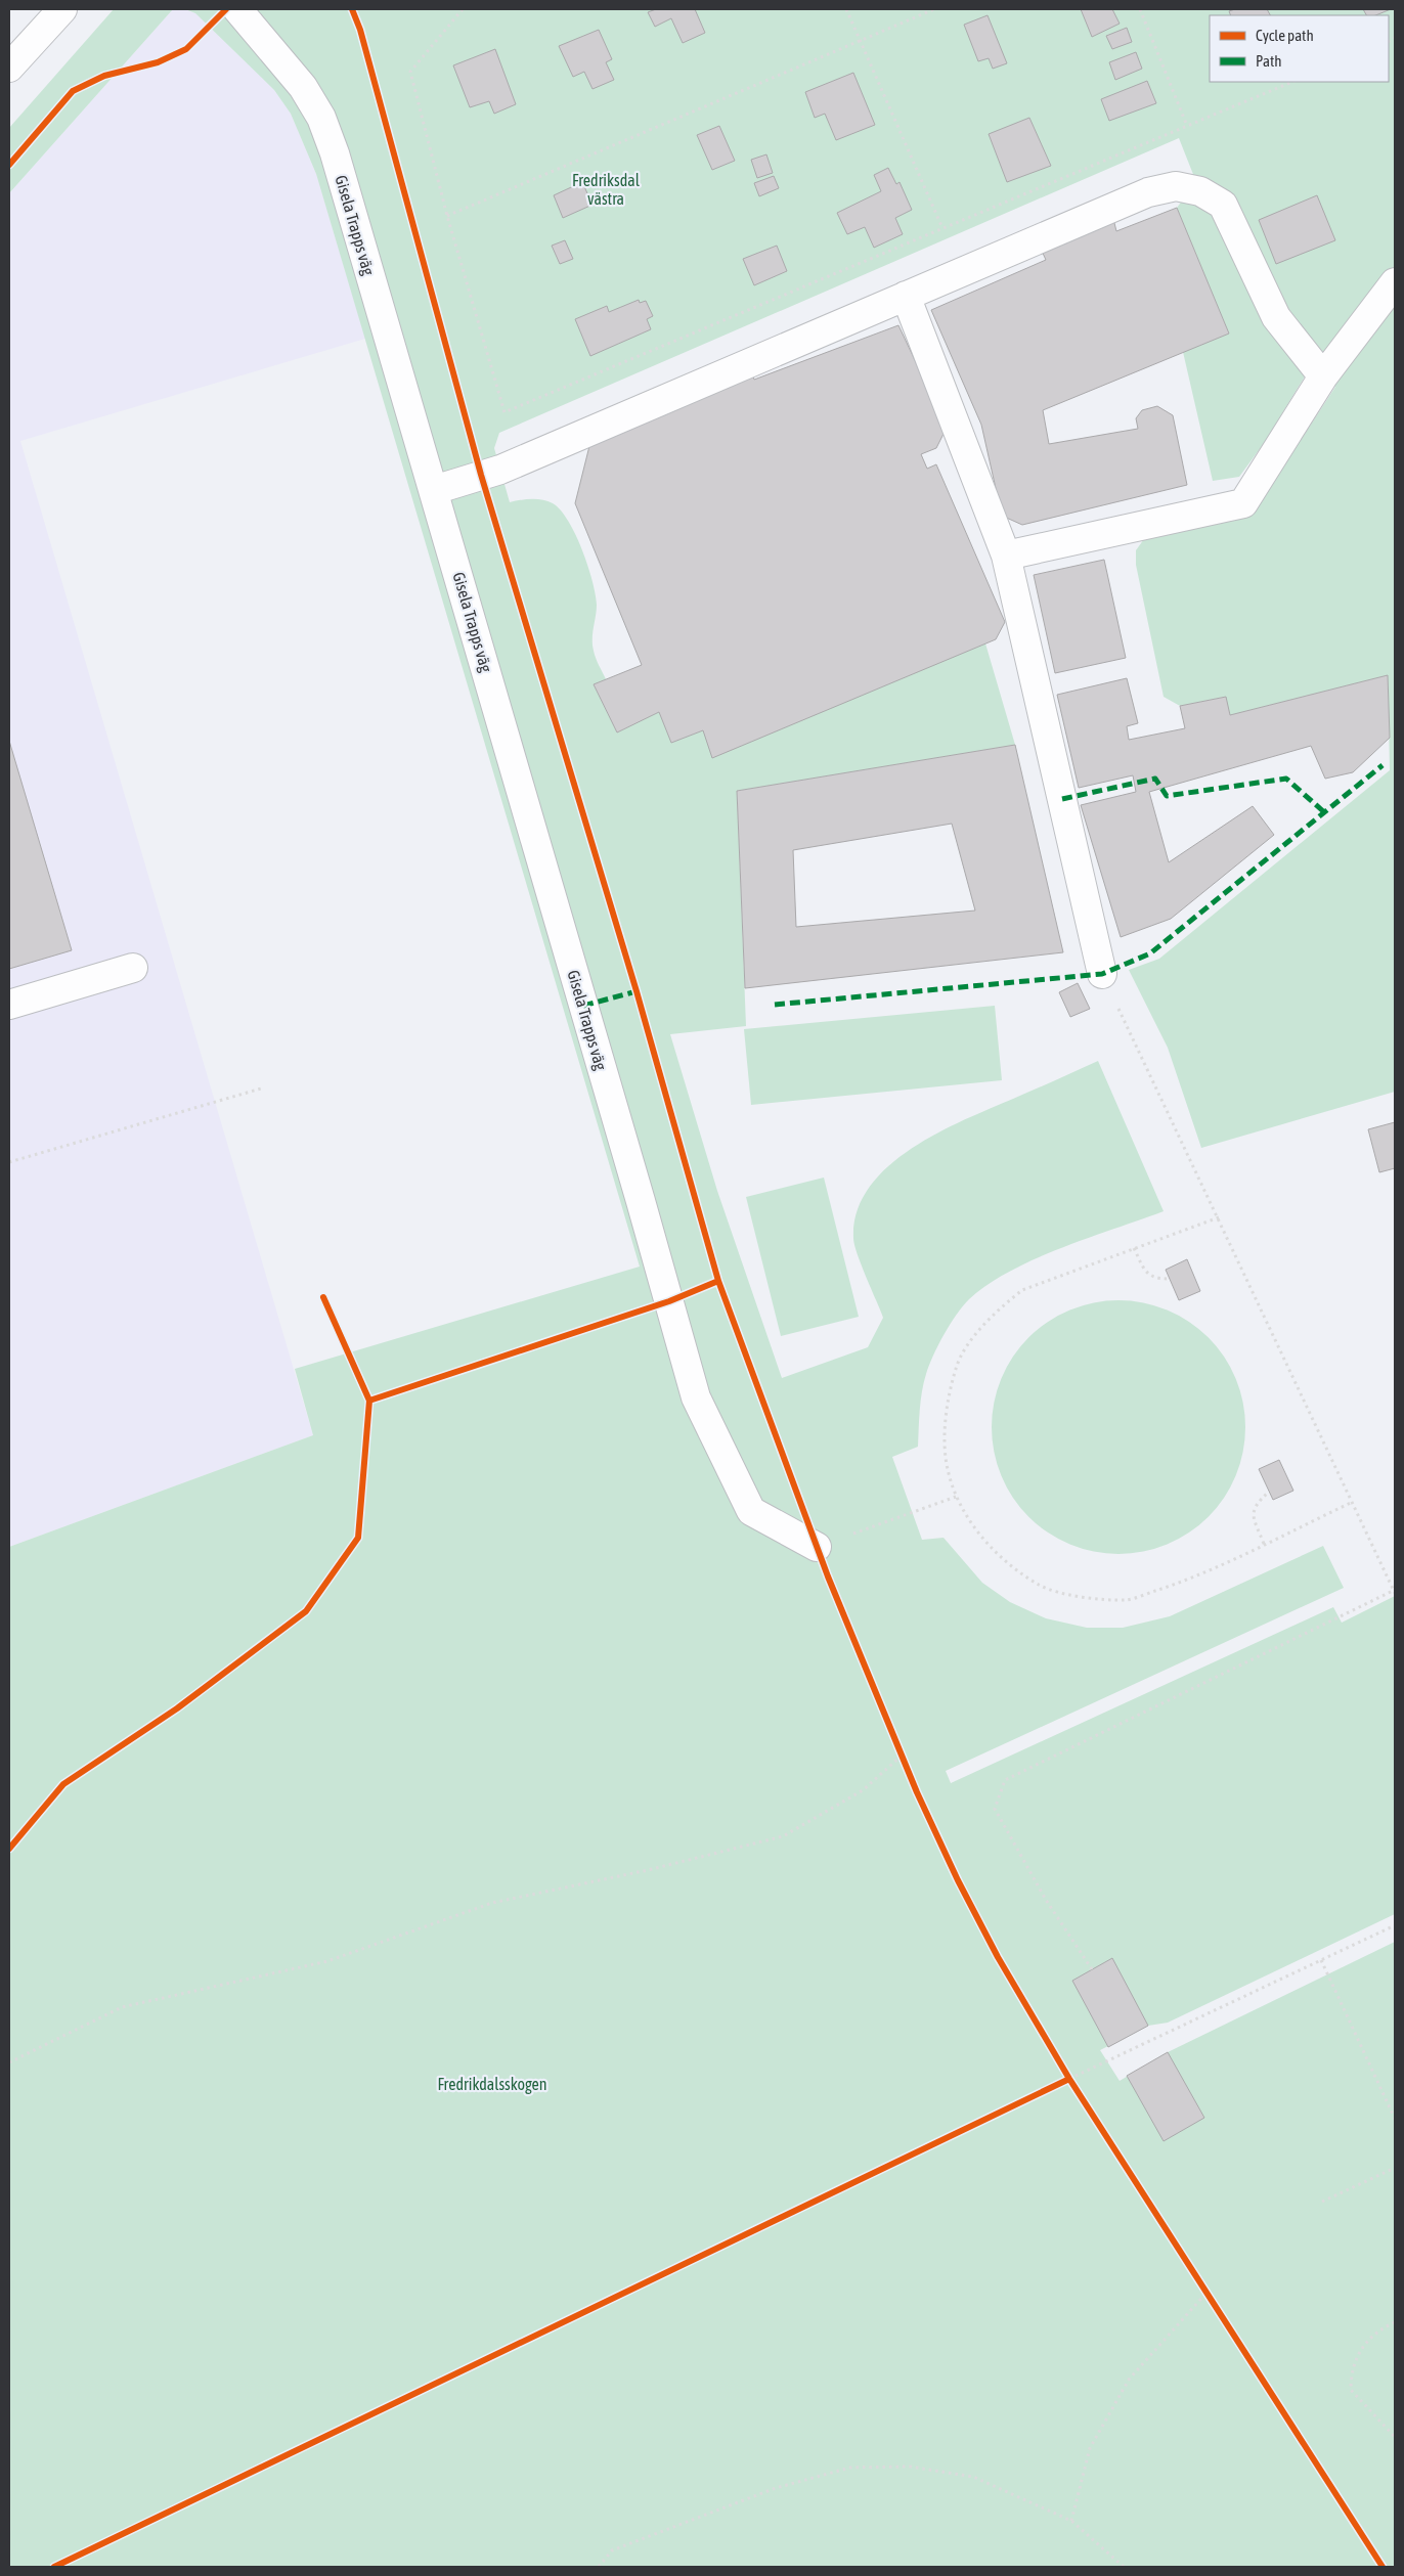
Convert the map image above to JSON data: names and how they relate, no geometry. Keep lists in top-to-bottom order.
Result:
{
  "streets": {
    "street": ["Gisela Trapps väg"]
  },
  "parks": ["Fredriksdal västra", "Fredrikdalsskogen"],
  "legend": ["Cycle path", "Path"]
}
